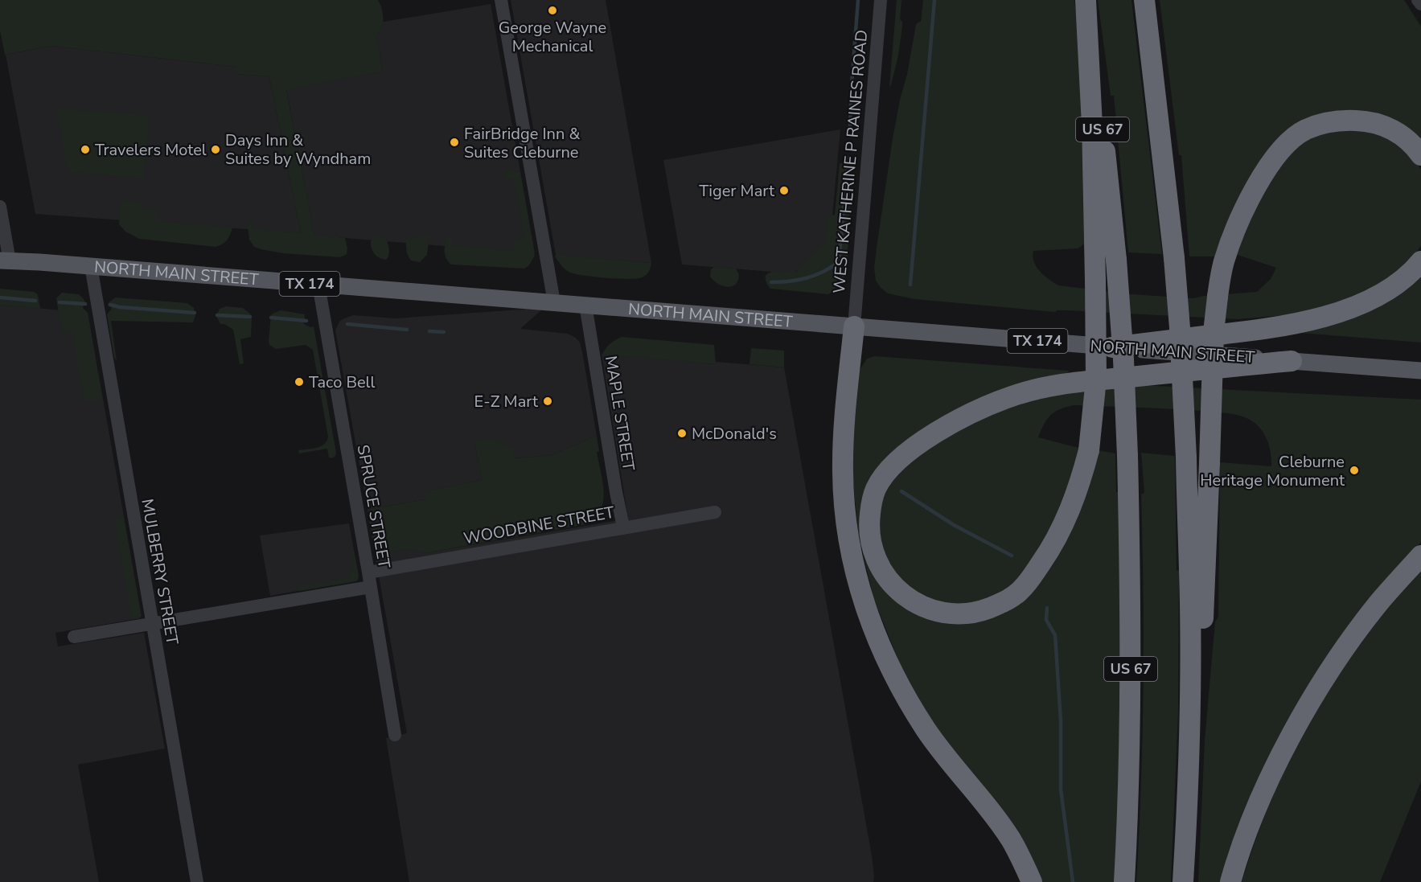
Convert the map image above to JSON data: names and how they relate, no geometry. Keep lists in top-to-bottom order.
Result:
{
  "streets": {
    "highway": ["US 67"],
    "main road": ["NORTH MAIN STREET", "TX 174"],
    "street": [
      "WEST KATHERINE P RAINES ROAD",
      "MAPLE STREET",
      "SPRUCE STREET",
      "WOODBINE STREET",
      "MULBERRY STREET"
    ]
  },
  "crossings": [
    ["WEST KATHERINE P RAINES ROAD", "NORTH MAIN STREET"],
    ["NORTH MAIN STREET", "MAPLE STREET"],
    ["NORTH MAIN STREET", "SPRUCE STREET"],
    ["NORTH MAIN STREET", "MULBERRY STREET"],
    ["MAPLE STREET", "WOODBINE STREET"],
    ["SPRUCE STREET", "WOODBINE STREET"]
  ],
  "places": [
    "George Wayne Mechanical",
    "FairBridge Inn & Suites Cleburne",
    "Travelers Motel",
    "Days Inn & Suites by Wyndham",
    "Tiger Mart",
    "Taco Bell",
    "E-Z Mart",
    "McDonald's",
    "Cleburne Heritage Monument"
  ]
}
